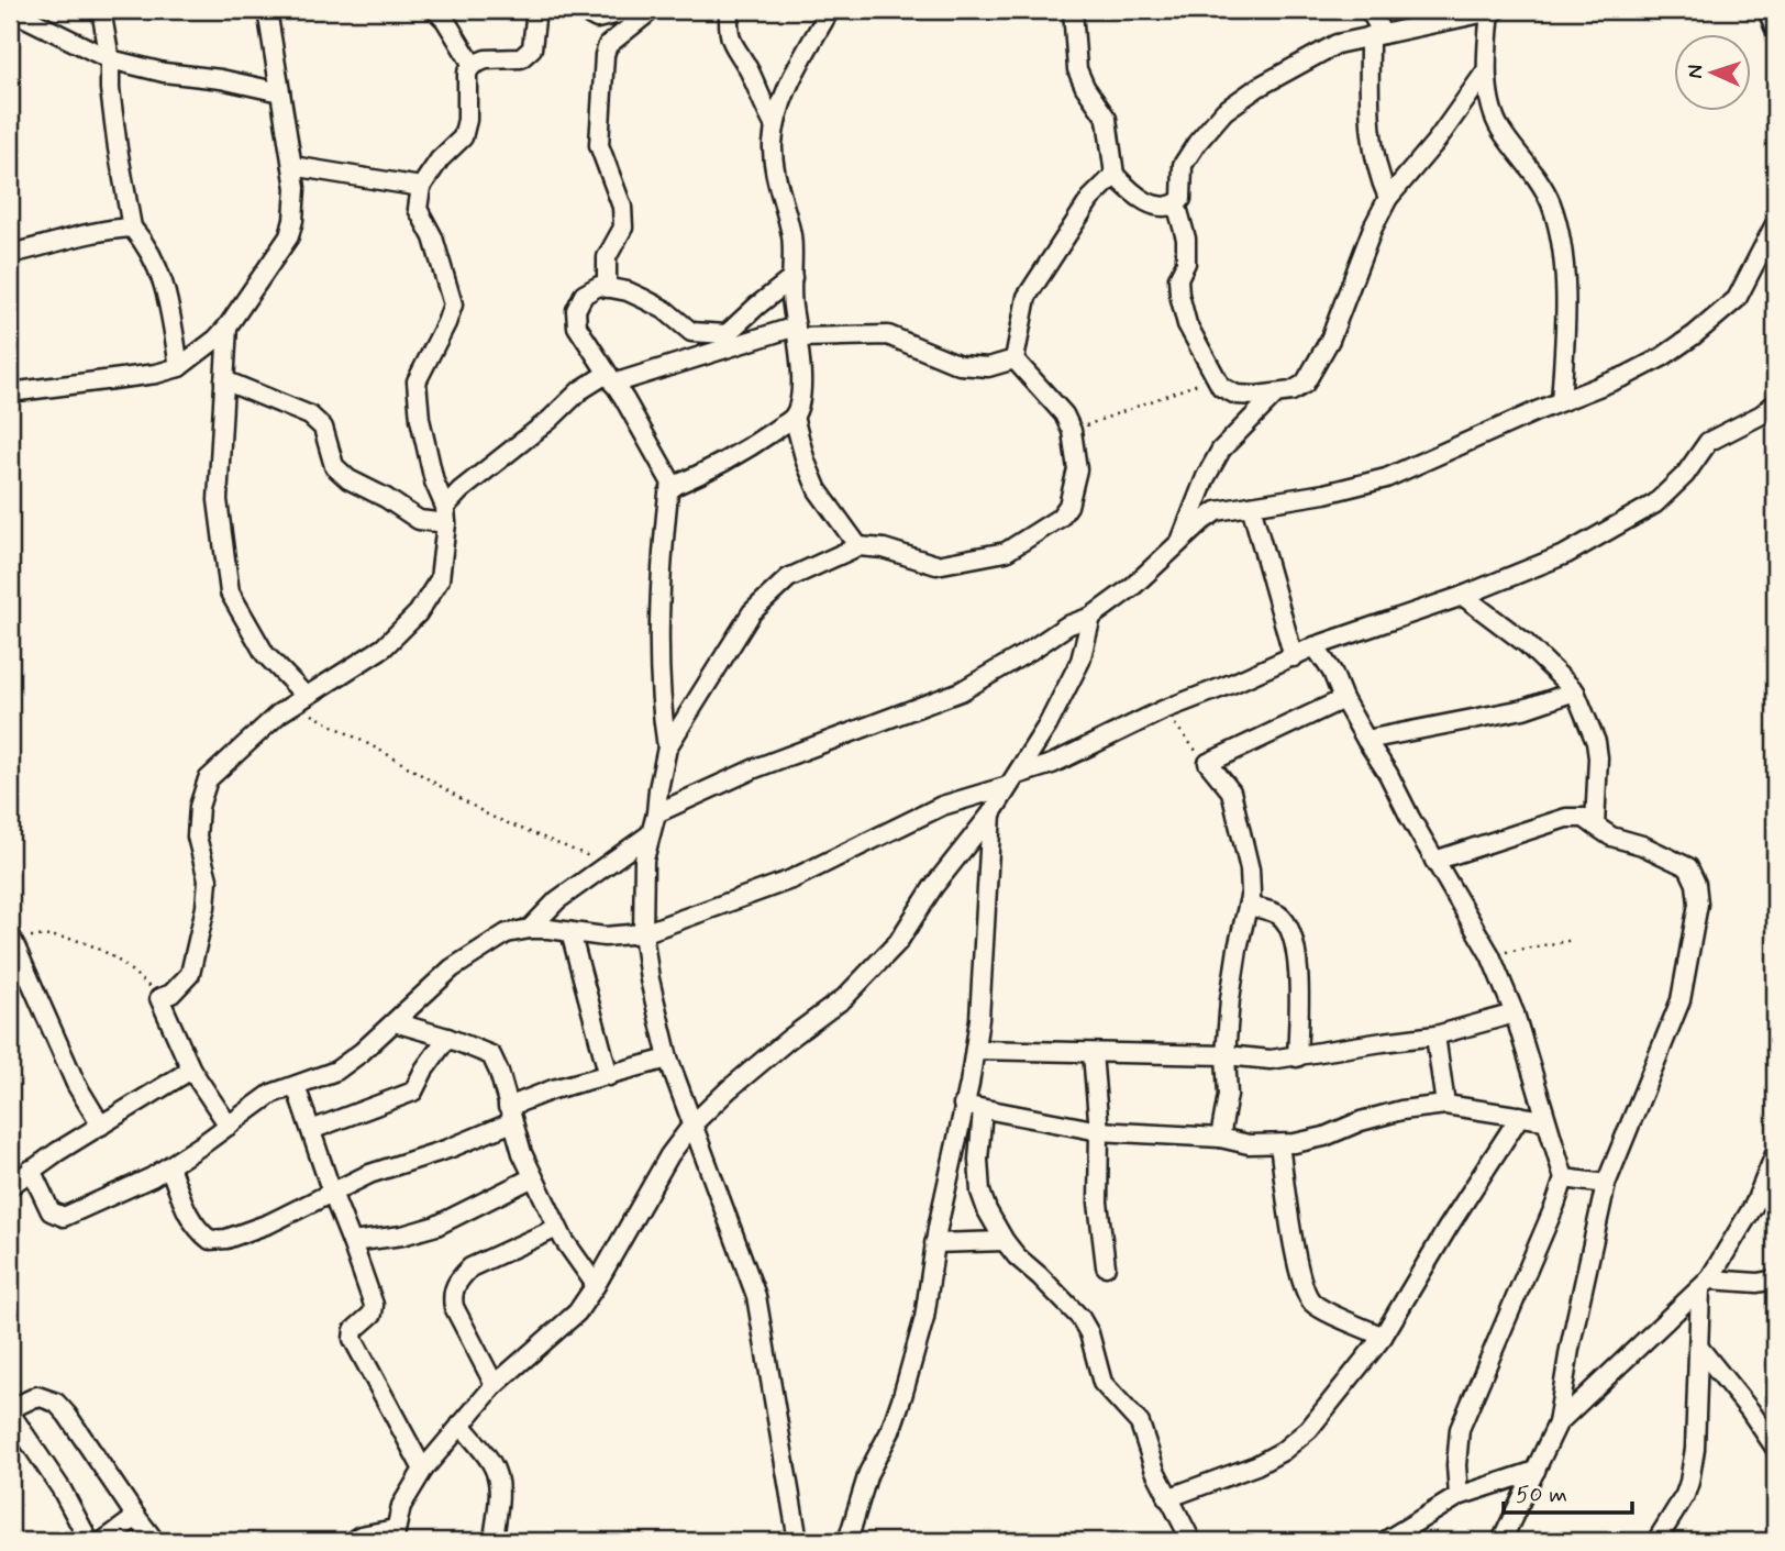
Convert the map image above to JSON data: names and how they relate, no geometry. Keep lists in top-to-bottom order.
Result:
{
  "scale_bar": "50 m",
  "north": "left"
}
